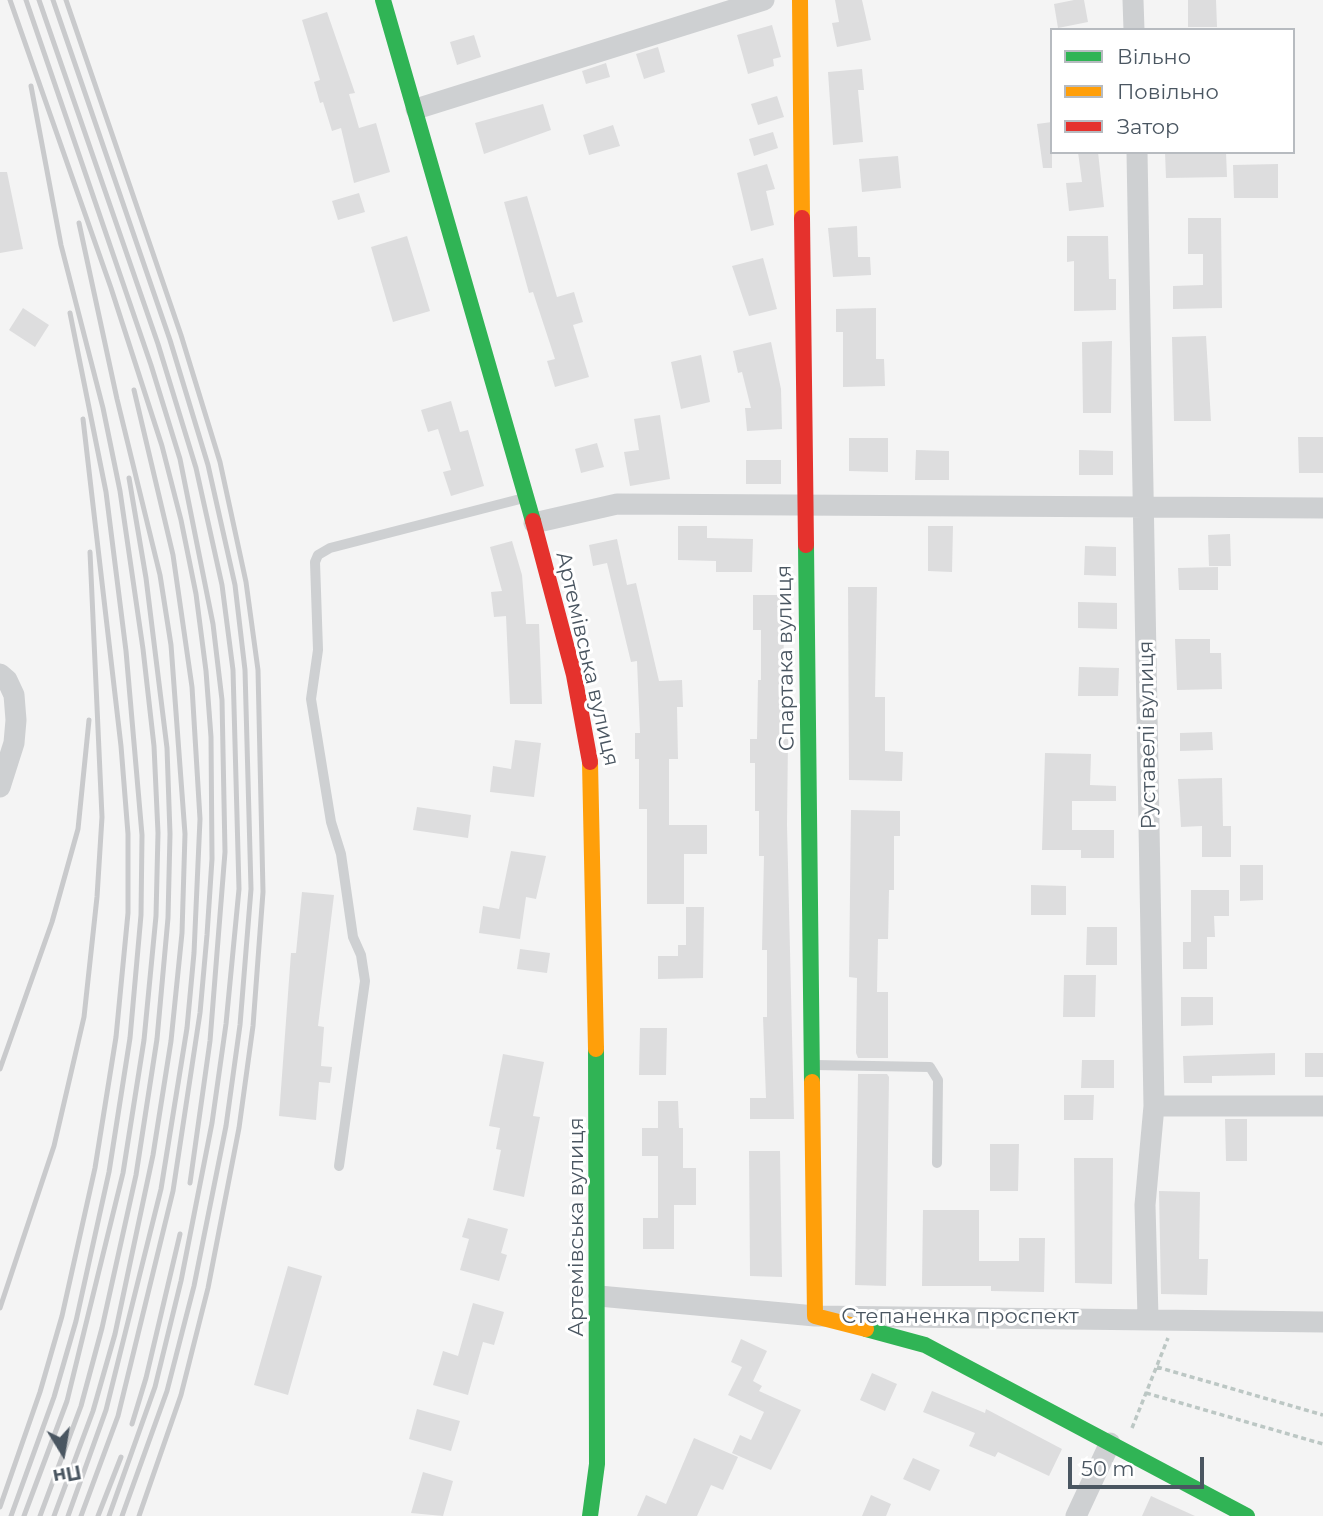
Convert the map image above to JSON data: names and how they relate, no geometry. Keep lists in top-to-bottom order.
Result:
{
  "streets": {
    "street": [
      "Спартака вулиця",
      "Артемівська вулиця",
      "Руставелі вулиця",
      "Степаненка проспект"
    ]
  },
  "crossings": [
    ["Спартака вулиця", "Степаненка проспект"],
    ["Артемівська вулиця", "Степаненка проспект"],
    ["Руставелі вулиця", "Степаненка проспект"]
  ],
  "legend": ["Вільно", "Повільно", "Затор"],
  "scale_bar": "50 m",
  "north": "bottom"
}
